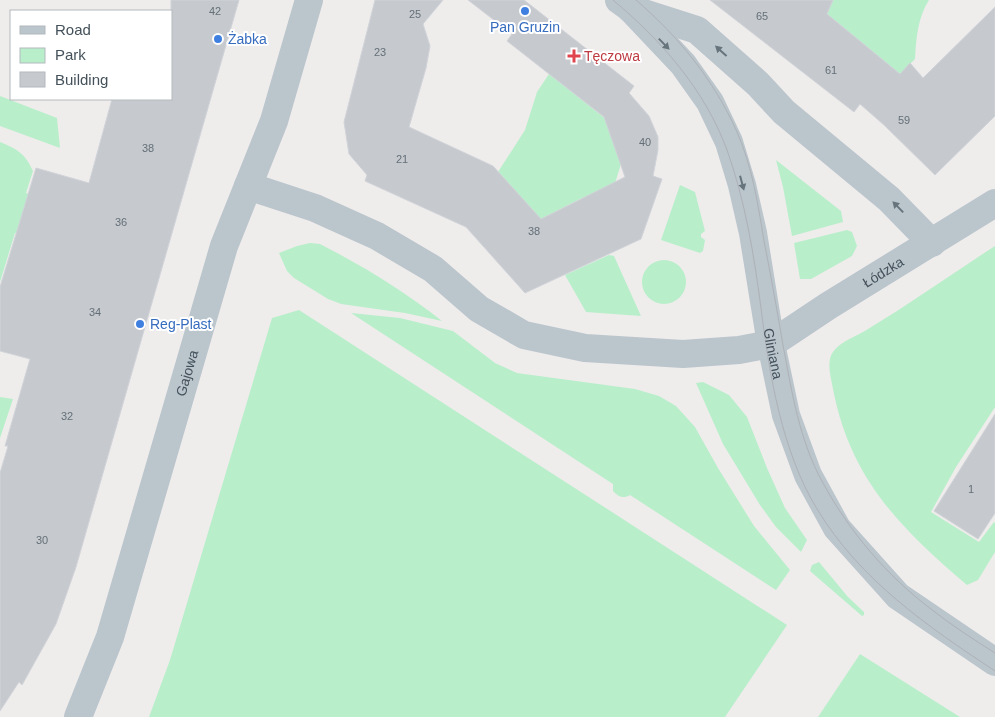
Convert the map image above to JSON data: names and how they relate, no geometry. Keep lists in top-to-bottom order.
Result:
{
  "streets": {
    "street": ["Łódzka", "Gliniana", "Gajowa"]
  },
  "crossings": [
    ["Łódzka", "Gliniana"]
  ],
  "one_way": ["Gliniana"],
  "places": {
    "other": ["Pan Gruzin", "Żabka", "Reg-Plast"],
    "health": ["Tęczowa"]
  },
  "house_numbers": [
    "42",
    "25",
    "65",
    "23",
    "61",
    "59",
    "40",
    "38",
    "21",
    "36",
    "38",
    "34",
    "32",
    "1",
    "30"
  ],
  "legend": ["Road", "Park", "Building"]
}
